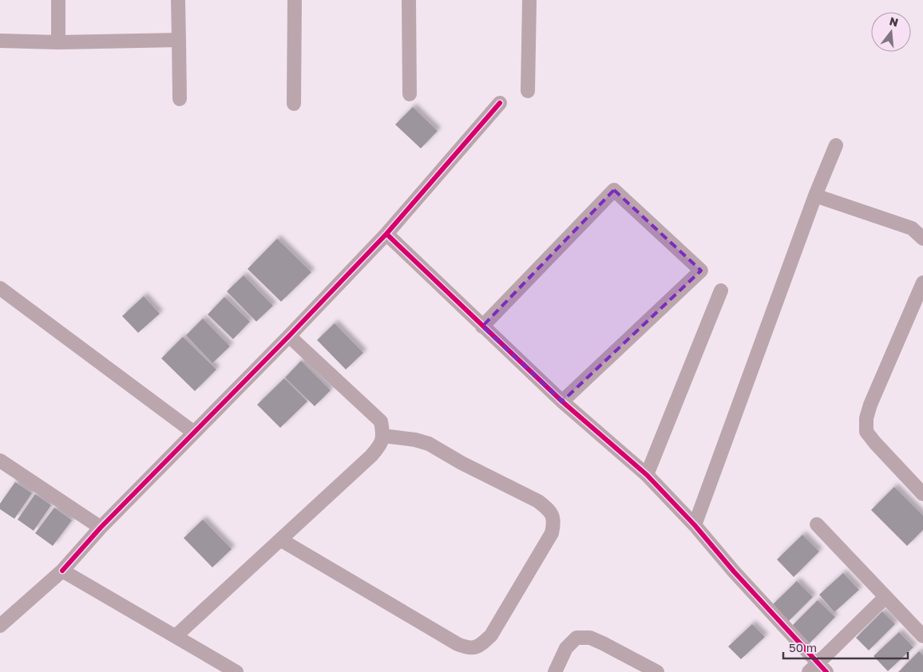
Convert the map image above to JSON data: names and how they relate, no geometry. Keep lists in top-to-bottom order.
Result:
{
  "scale_bar": "50 m",
  "north": "top"
}
